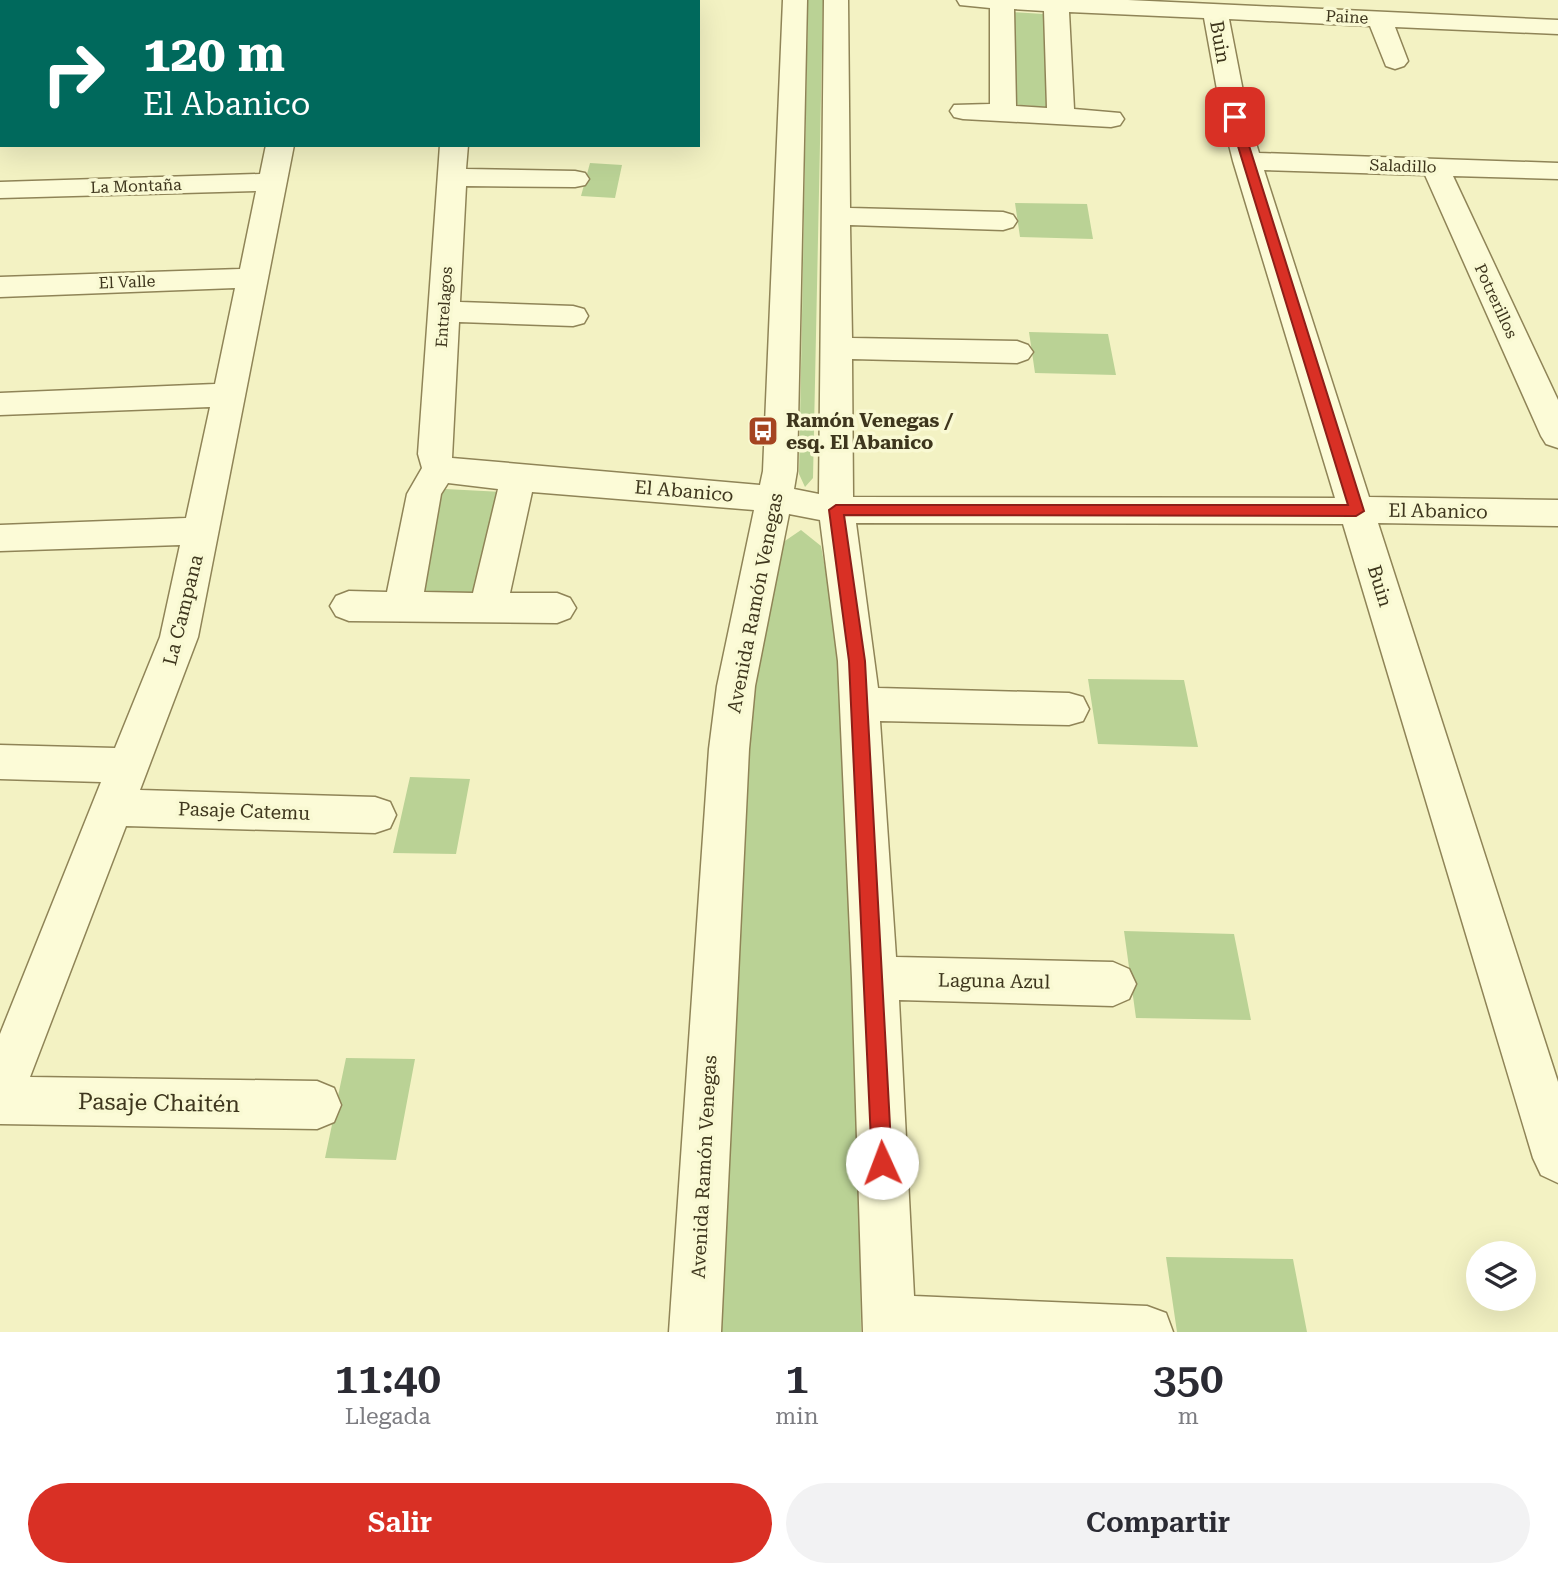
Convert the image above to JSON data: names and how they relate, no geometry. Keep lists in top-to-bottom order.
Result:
{
  "streets": {
    "street": [
      "Paine",
      "Buin",
      "Saladillo",
      "La Montaña",
      "El Valle",
      "Potrerillos",
      "Entrelagos",
      "El Abanico",
      "Avenida Ramón Venegas",
      "La Campana",
      "Pasaje Catemu",
      "Laguna Azul",
      "Pasaje Chaitén"
    ]
  },
  "crossings": [
    ["Paine", "Buin"],
    ["Buin", "Saladillo"],
    ["Buin", "El Abanico"],
    ["Saladillo", "Potrerillos"],
    ["La Montaña", "La Campana"],
    ["El Valle", "La Campana"],
    ["Entrelagos", "El Abanico"],
    ["El Abanico", "Avenida Ramón Venegas"],
    ["La Campana", "Pasaje Catemu"]
  ],
  "places": {
    "bus stop": ["Ramón Venegas / esq. El Abanico"]
  },
  "page": {
    "turn": ["120 m", "El Abanico"],
    "eta": [
      "11:40",
      "Llegada",
      "1",
      "min",
      "350",
      "m"
    ],
    "buttons": ["Salir", "Compartir"]
  }
}
